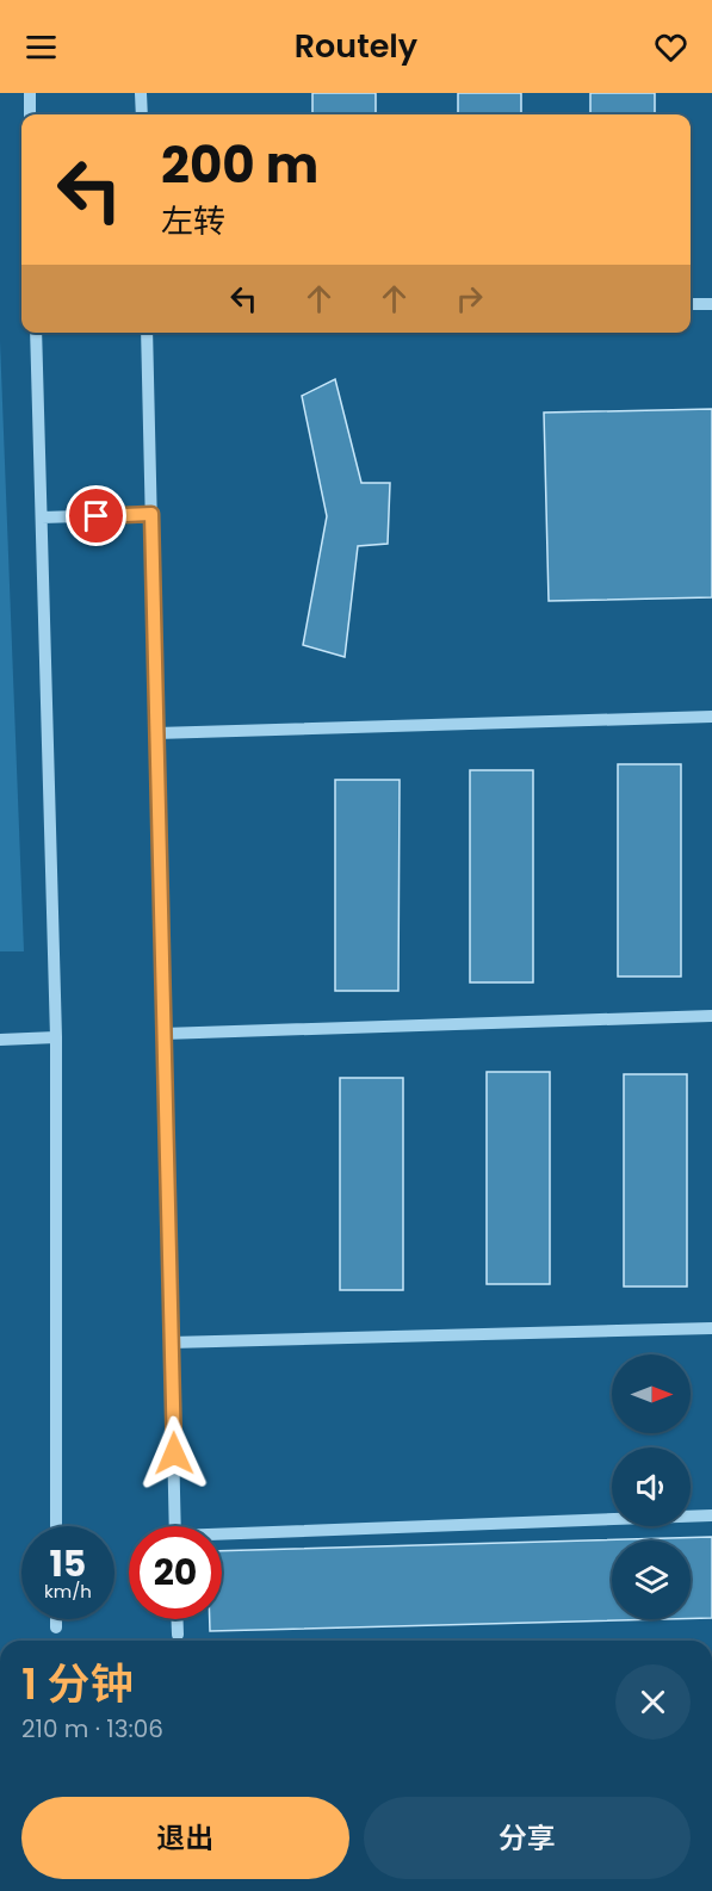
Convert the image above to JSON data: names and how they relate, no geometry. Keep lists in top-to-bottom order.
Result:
{
  "north": "right",
  "page": {
    "header": "Routely",
    "turn": ["200 m", "左转"],
    "speed": "15 km/h",
    "limit": "20",
    "heading": ["1 分钟", "210 m · 13:06"],
    "buttons": ["退出", "分享"]
  }
}
